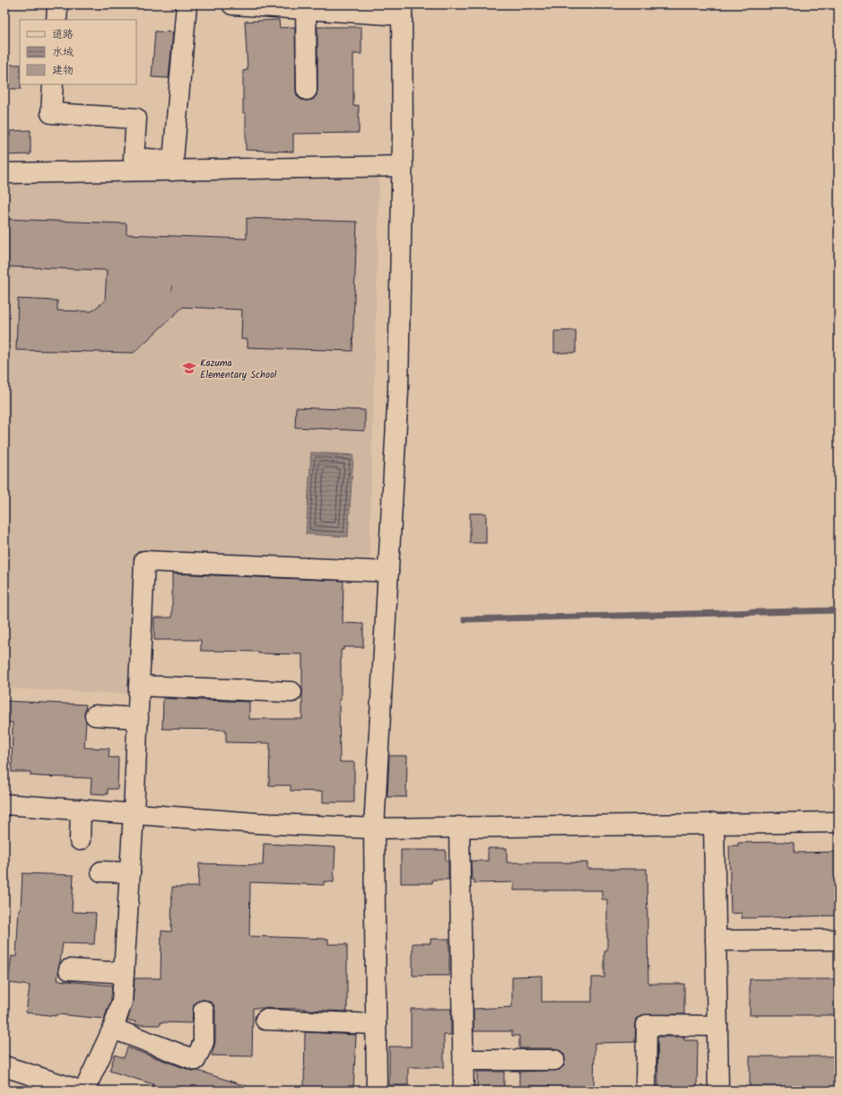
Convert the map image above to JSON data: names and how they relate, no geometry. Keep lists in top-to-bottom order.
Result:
{
  "places": {
    "school or university": ["Kazuma Elementary School"]
  },
  "house_numbers": ["1"],
  "legend": ["道路", "水域", "建物"]
}
